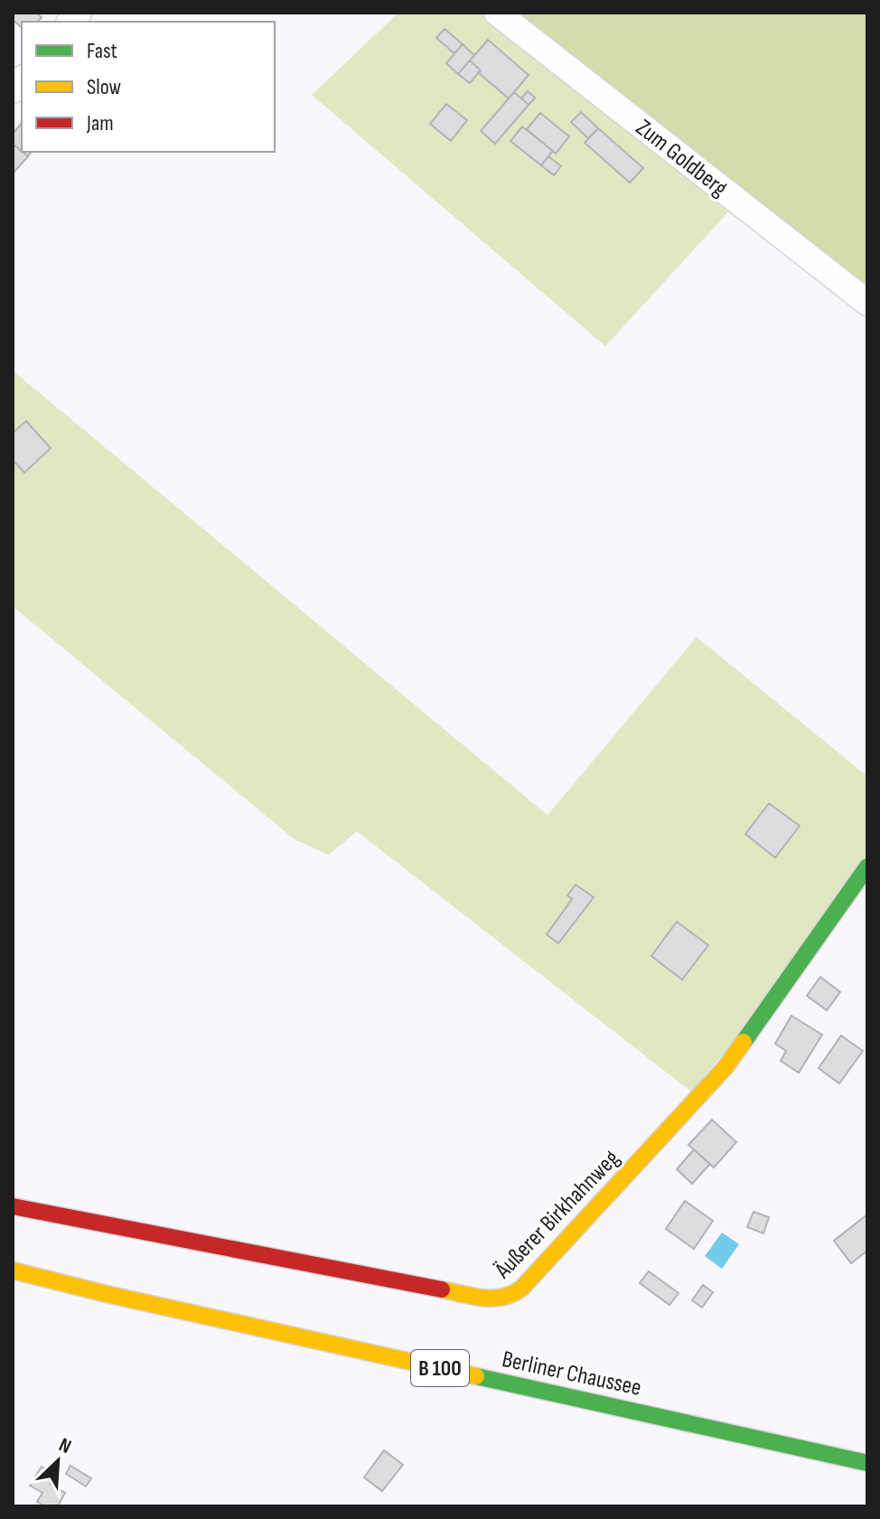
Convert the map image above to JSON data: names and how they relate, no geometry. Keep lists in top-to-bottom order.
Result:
{
  "streets": {
    "main road": ["Äußerer Birkhahnweg", "B 100", "Berliner Chaussee"],
    "street": ["Zum Goldberg"]
  },
  "legend": ["Fast", "Slow", "Jam"],
  "north": "top right"
}
